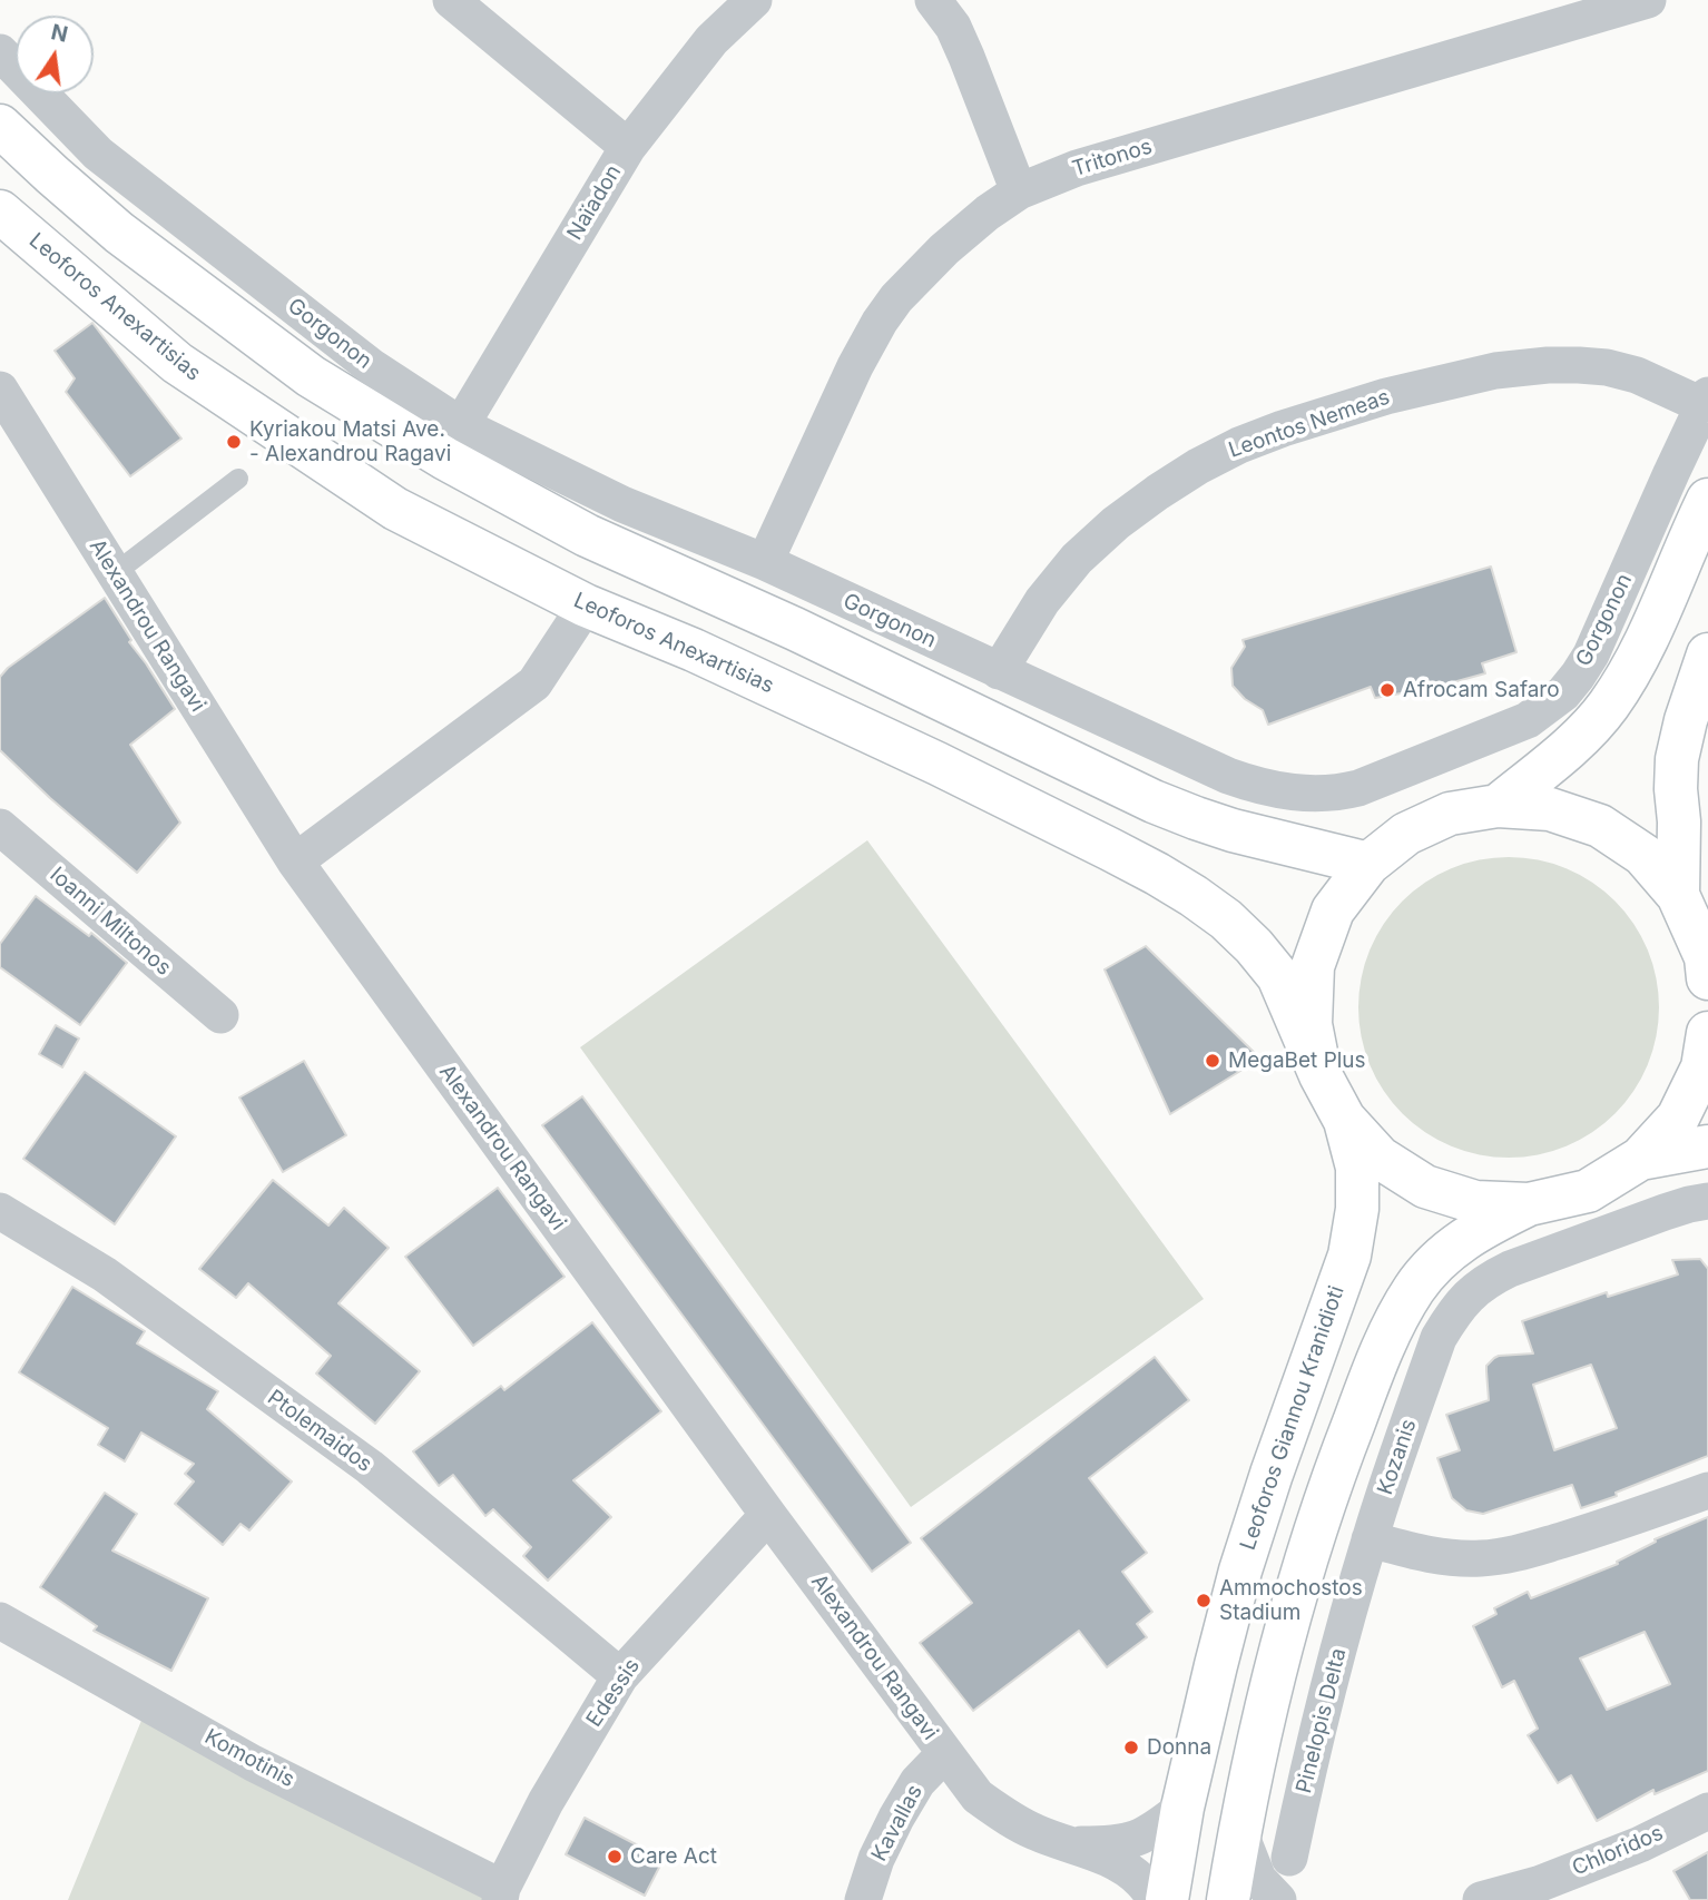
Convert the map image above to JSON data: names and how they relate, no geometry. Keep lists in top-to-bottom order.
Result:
{
  "streets": {
    "main road": ["Leoforos Anexartisias", "Leoforos Giannou Kranidioti"],
    "street": [
      "Tritonos",
      "Naïadon",
      "Gorgonon",
      "Leontos Nemeas",
      "Alexandrou Rangavi",
      "Ioanni Miltonos",
      "Ptolemaidos",
      "Kozanis",
      "Edessis",
      "Pinelopis Delta",
      "Komotinis",
      "Kavallas",
      "Chloridos"
    ]
  },
  "crossings": [
    ["Tritonos", "Gorgonon"],
    ["Naïadon", "Gorgonon"],
    ["Gorgonon", "Leontos Nemeas"],
    ["Alexandrou Rangavi", "Leoforos Giannou Kranidioti"],
    ["Alexandrou Rangavi", "Edessis"],
    ["Alexandrou Rangavi", "Kavallas"],
    ["Ptolemaidos", "Edessis"],
    ["Kozanis", "Pinelopis Delta"],
    ["Edessis", "Komotinis"]
  ],
  "places": [
    "Kyriakou Matsi Ave. - Alexandrou Ragavi",
    "Afrocam Safaro",
    "MegaBet Plus",
    "Ammochostos Stadium",
    "Donna",
    "Care Act"
  ],
  "north": "top"
}
